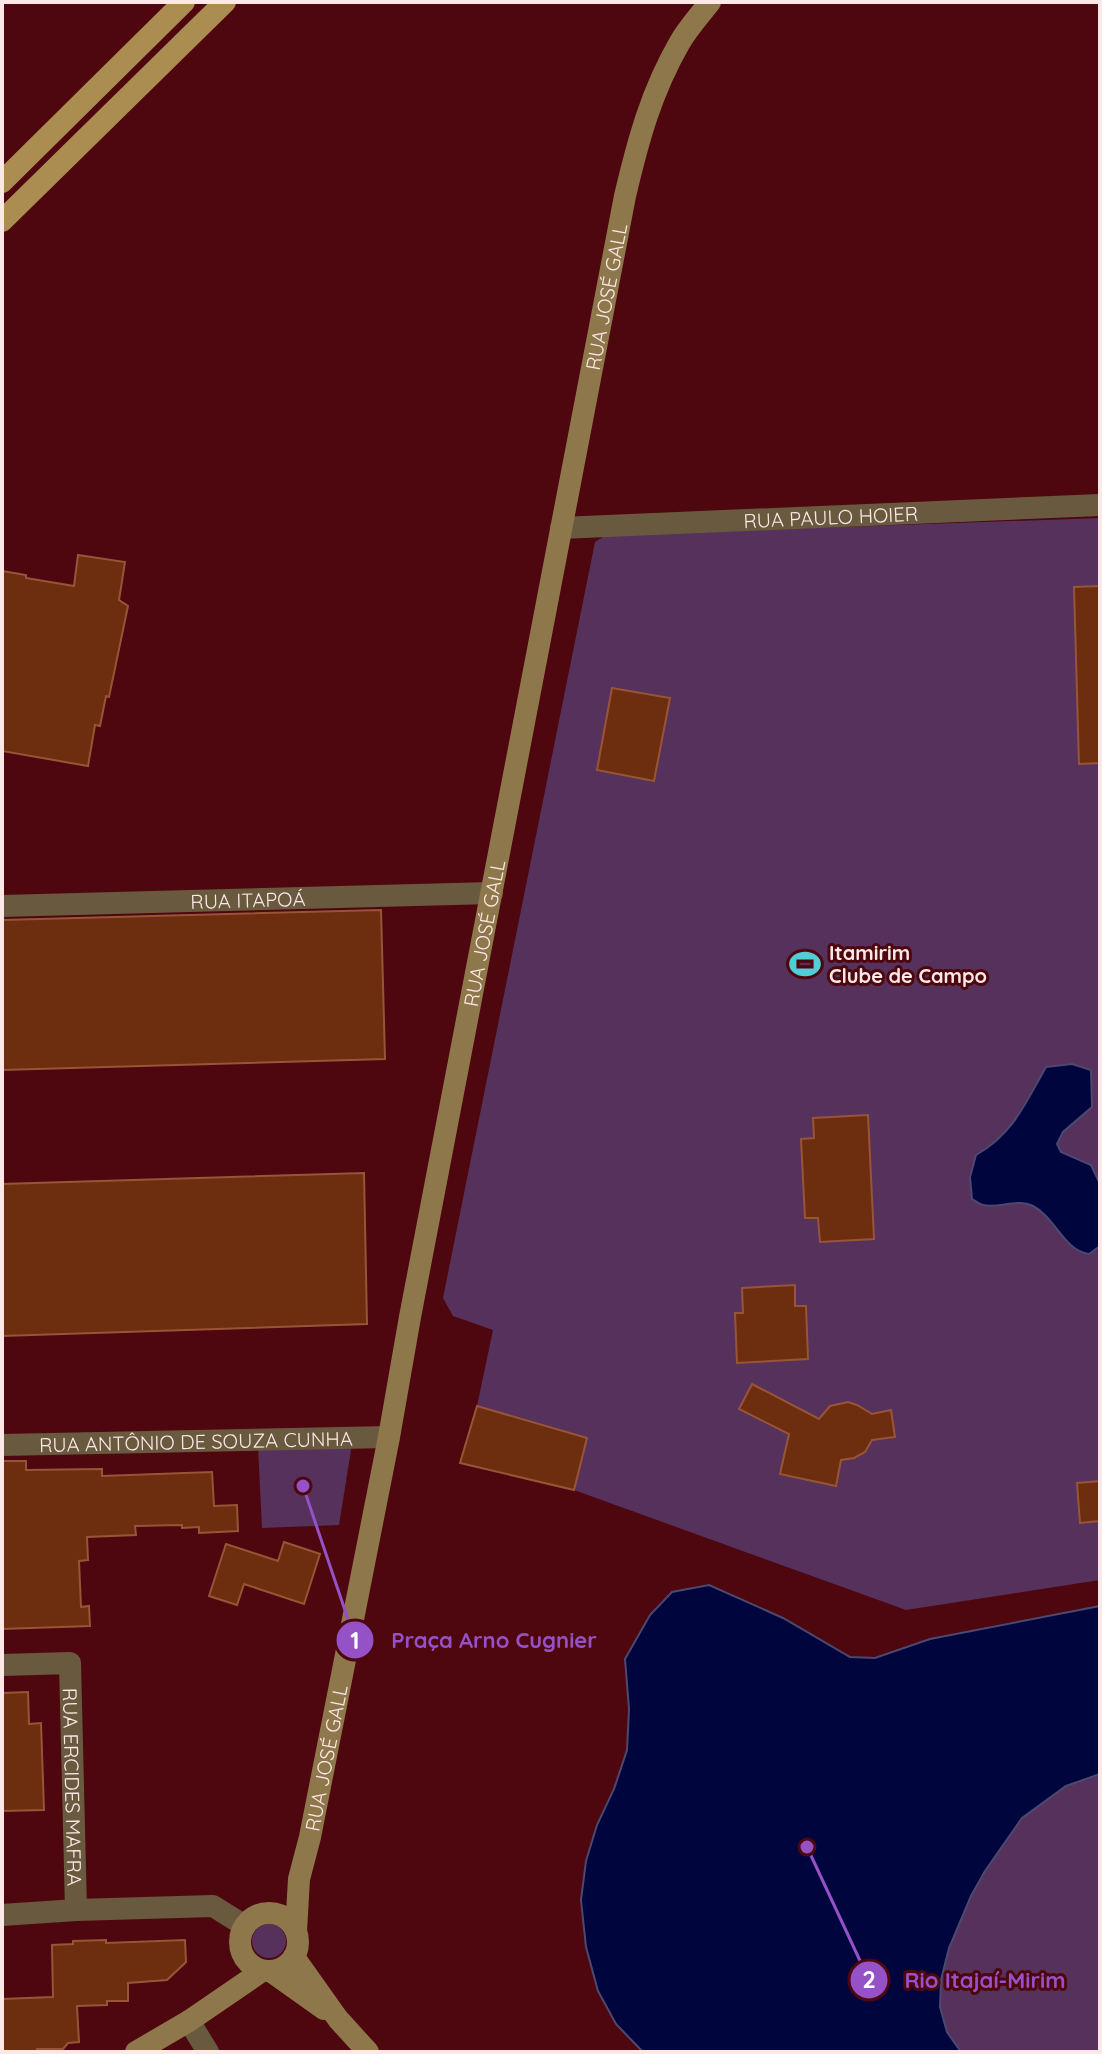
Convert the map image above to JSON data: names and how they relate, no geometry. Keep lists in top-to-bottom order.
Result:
{
  "streets": {
    "main road": ["RUA JOSÉ GALL"],
    "street": [
      "RUA PAULO HOIER",
      "RUA ITAPOÁ",
      "RUA ANTÔNIO DE SOUZA CUNHA",
      "RUA ERCIDES MAFRA"
    ]
  },
  "crossings": [
    ["RUA JOSÉ GALL", "RUA PAULO HOIER"],
    ["RUA JOSÉ GALL", "RUA ITAPOÁ"],
    ["RUA JOSÉ GALL", "RUA ANTÔNIO DE SOUZA CUNHA"]
  ],
  "places": {
    "sports": ["Itamirim Clube de Campo"],
    "other": ["Praça Arno Cugnier", "Rio Itajaí-Mirim"]
  }
}
